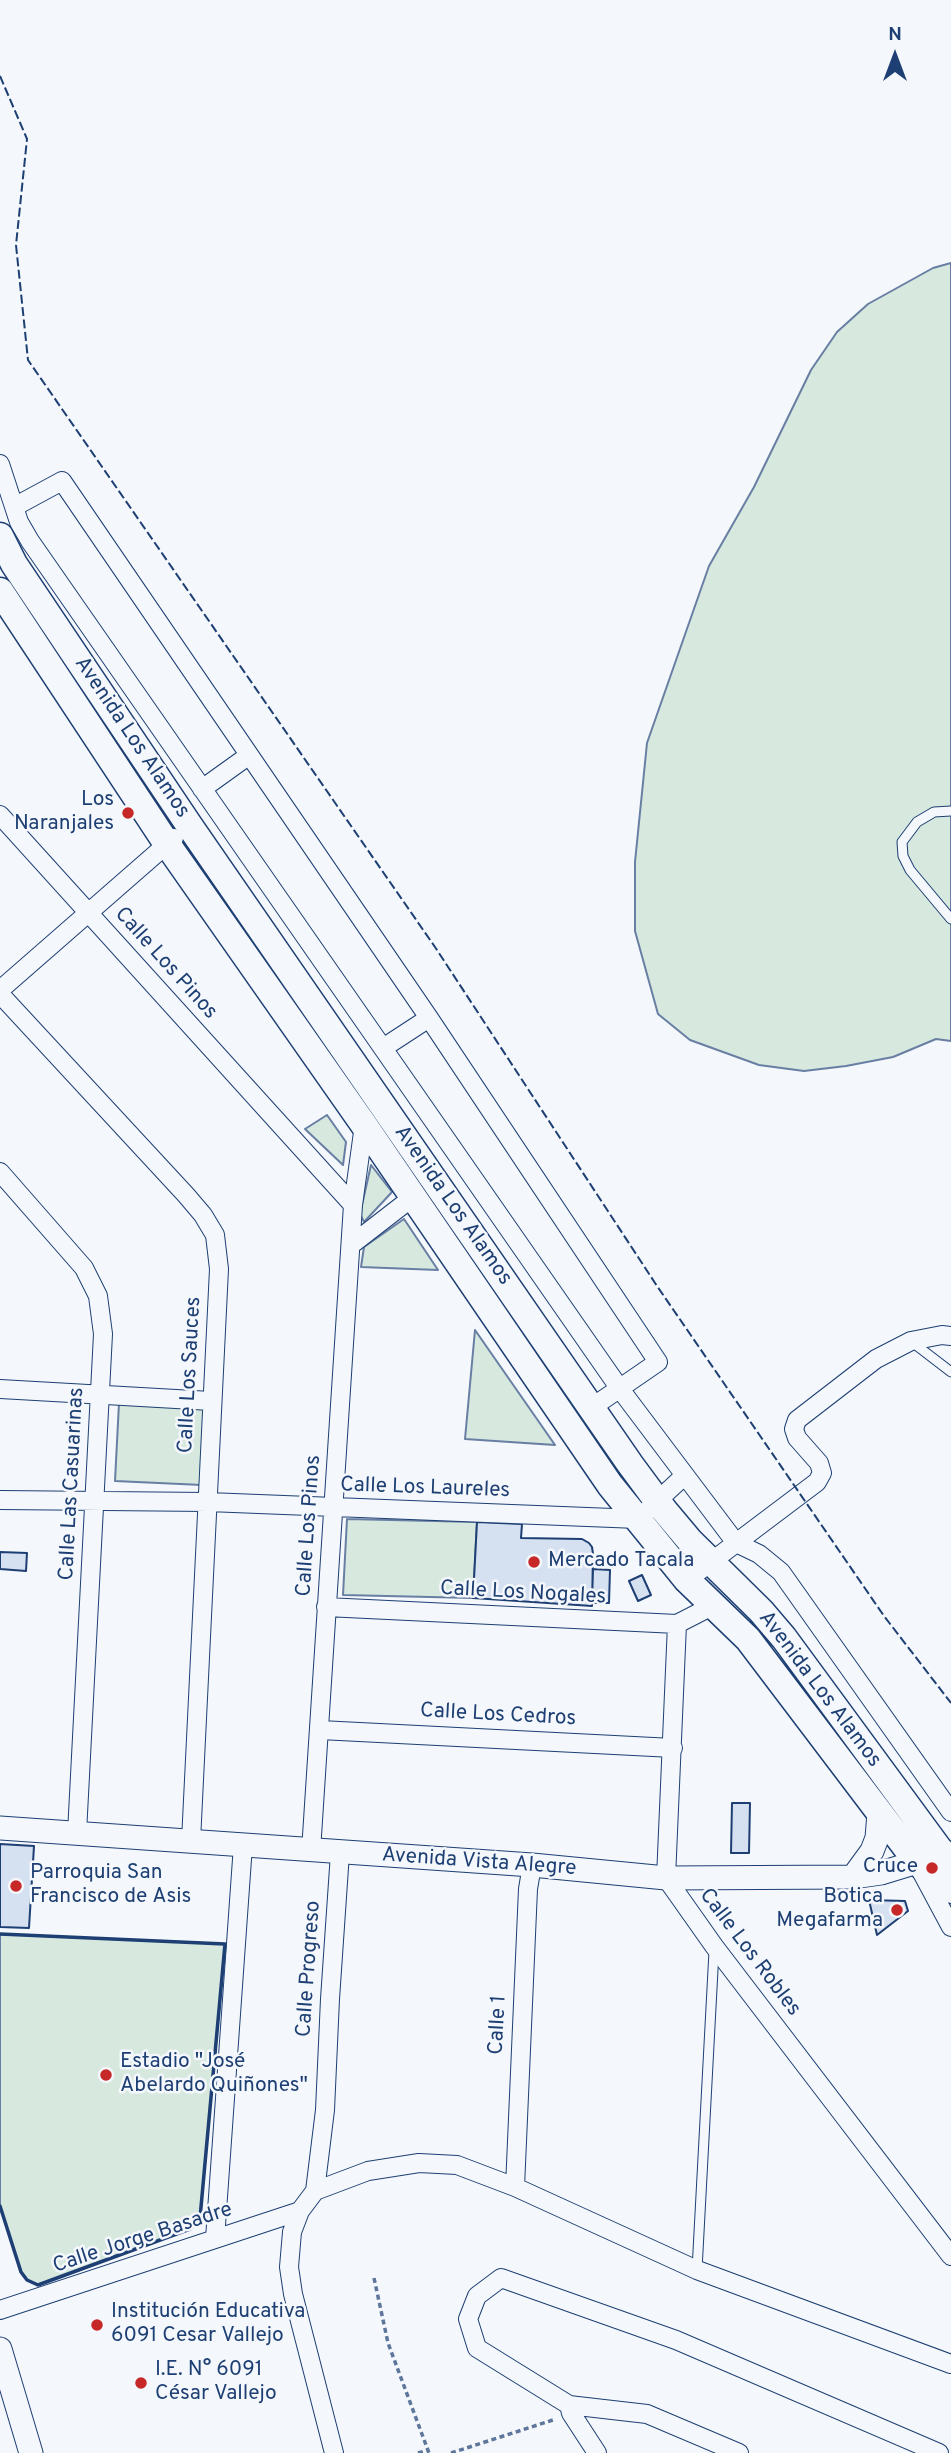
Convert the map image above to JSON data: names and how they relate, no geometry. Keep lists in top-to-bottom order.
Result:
{
  "streets": {
    "main road": ["Avenida Los Alamos"],
    "street": [
      "Calle Los Pinos",
      "Calle Los Sauces",
      "Calle Las Casuarinas",
      "Calle Los Laureles",
      "Calle Los Nogales",
      "Calle Los Cedros",
      "Avenida Vista Alegre",
      "Calle Los Robles",
      "Calle Progreso",
      "Calle 1",
      "Calle Jorge Basadre"
    ]
  },
  "crossings": [
    ["Avenida Los Alamos", "Calle Los Pinos"],
    ["Avenida Los Alamos", "Calle Los Laureles"],
    ["Avenida Los Alamos", "Calle Los Nogales"],
    ["Avenida Los Alamos", "Avenida Vista Alegre"],
    ["Calle Los Pinos", "Calle Los Laureles"],
    ["Calle Los Pinos", "Calle Los Nogales"],
    ["Calle Los Pinos", "Calle Los Cedros"],
    ["Calle Los Pinos", "Avenida Vista Alegre"],
    ["Calle Los Sauces", "Calle Los Laureles"],
    ["Calle Los Sauces", "Avenida Vista Alegre"],
    ["Calle Las Casuarinas", "Calle Los Laureles"],
    ["Calle Las Casuarinas", "Avenida Vista Alegre"],
    ["Avenida Vista Alegre", "Calle Los Robles"],
    ["Avenida Vista Alegre", "Calle Progreso"],
    ["Avenida Vista Alegre", "Calle 1"],
    ["Calle Progreso", "Calle Jorge Basadre"]
  ],
  "places": [
    "Los Naranjales",
    "Mercado Tacala",
    "Cruce",
    "Parroquia San Francisco de Asis",
    "Botica Megafarma",
    "Estadio \"José Abelardo Quiñones\"",
    "Institución Educativa 6091 Cesar Vallejo",
    "I.E. N° 6091 César Vallejo"
  ],
  "north": "top"
}
